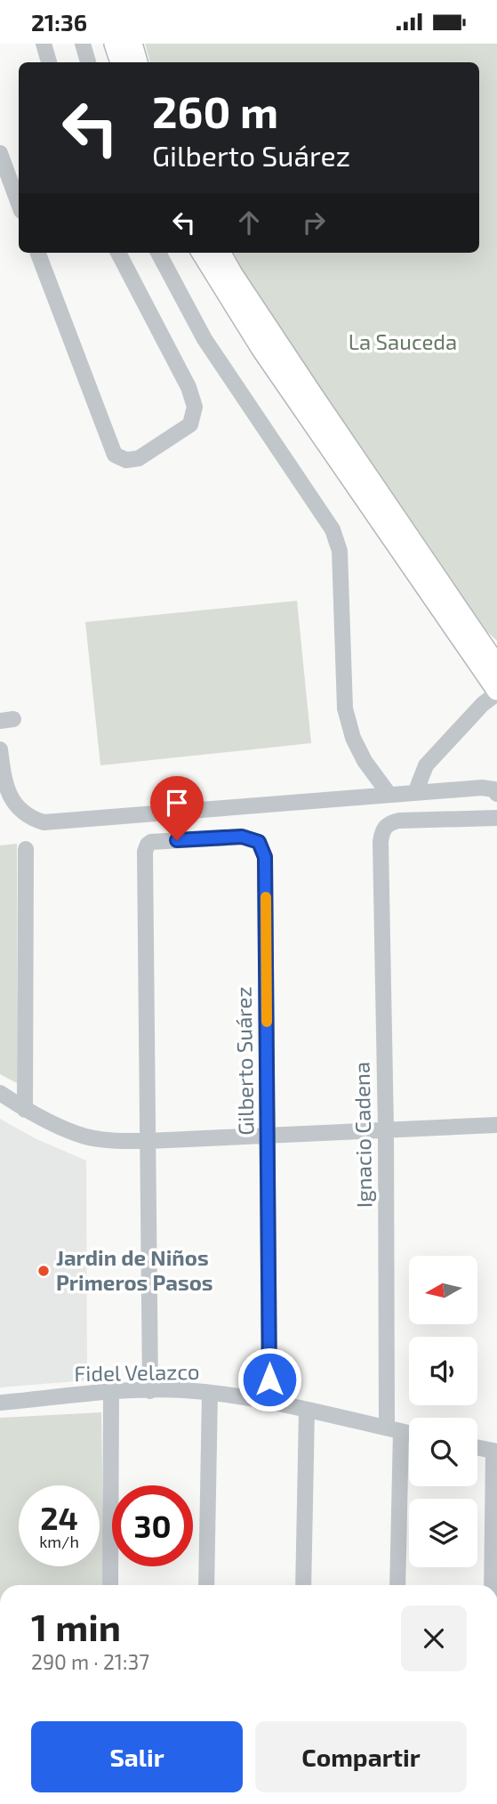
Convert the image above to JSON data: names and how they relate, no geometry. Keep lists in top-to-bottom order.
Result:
{
  "streets": {
    "street": ["Gilberto Suárez", "Ignacio Cadena", "Fidel Velazco"]
  },
  "crossings": [
    ["Gilberto Suárez", "Fidel Velazco"],
    ["Ignacio Cadena", "Fidel Velazco"]
  ],
  "parks": ["La Sauceda"],
  "places": ["Jardin de Niños Primeros Pasos"],
  "north": "left",
  "page": {
    "status": "21:36",
    "turn": ["260 m", "Gilberto Suárez"],
    "speed": "24 km/h",
    "limit": "30",
    "heading": ["1 min", "290 m · 21:37"],
    "buttons": ["Salir", "Compartir"]
  }
}
